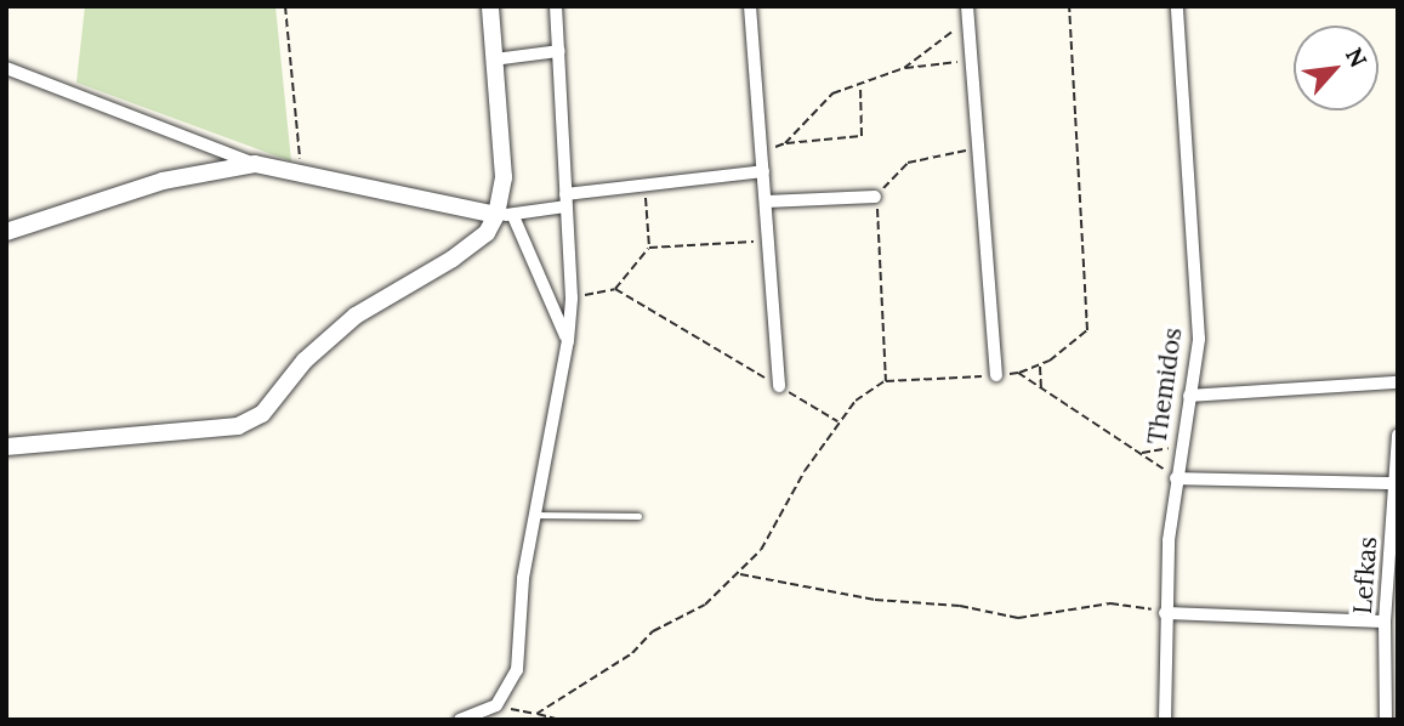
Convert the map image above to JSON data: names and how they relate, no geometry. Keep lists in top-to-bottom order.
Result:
{
  "streets": {
    "street": ["Themidos", "Lefkas"]
  },
  "north": "top right"
}
